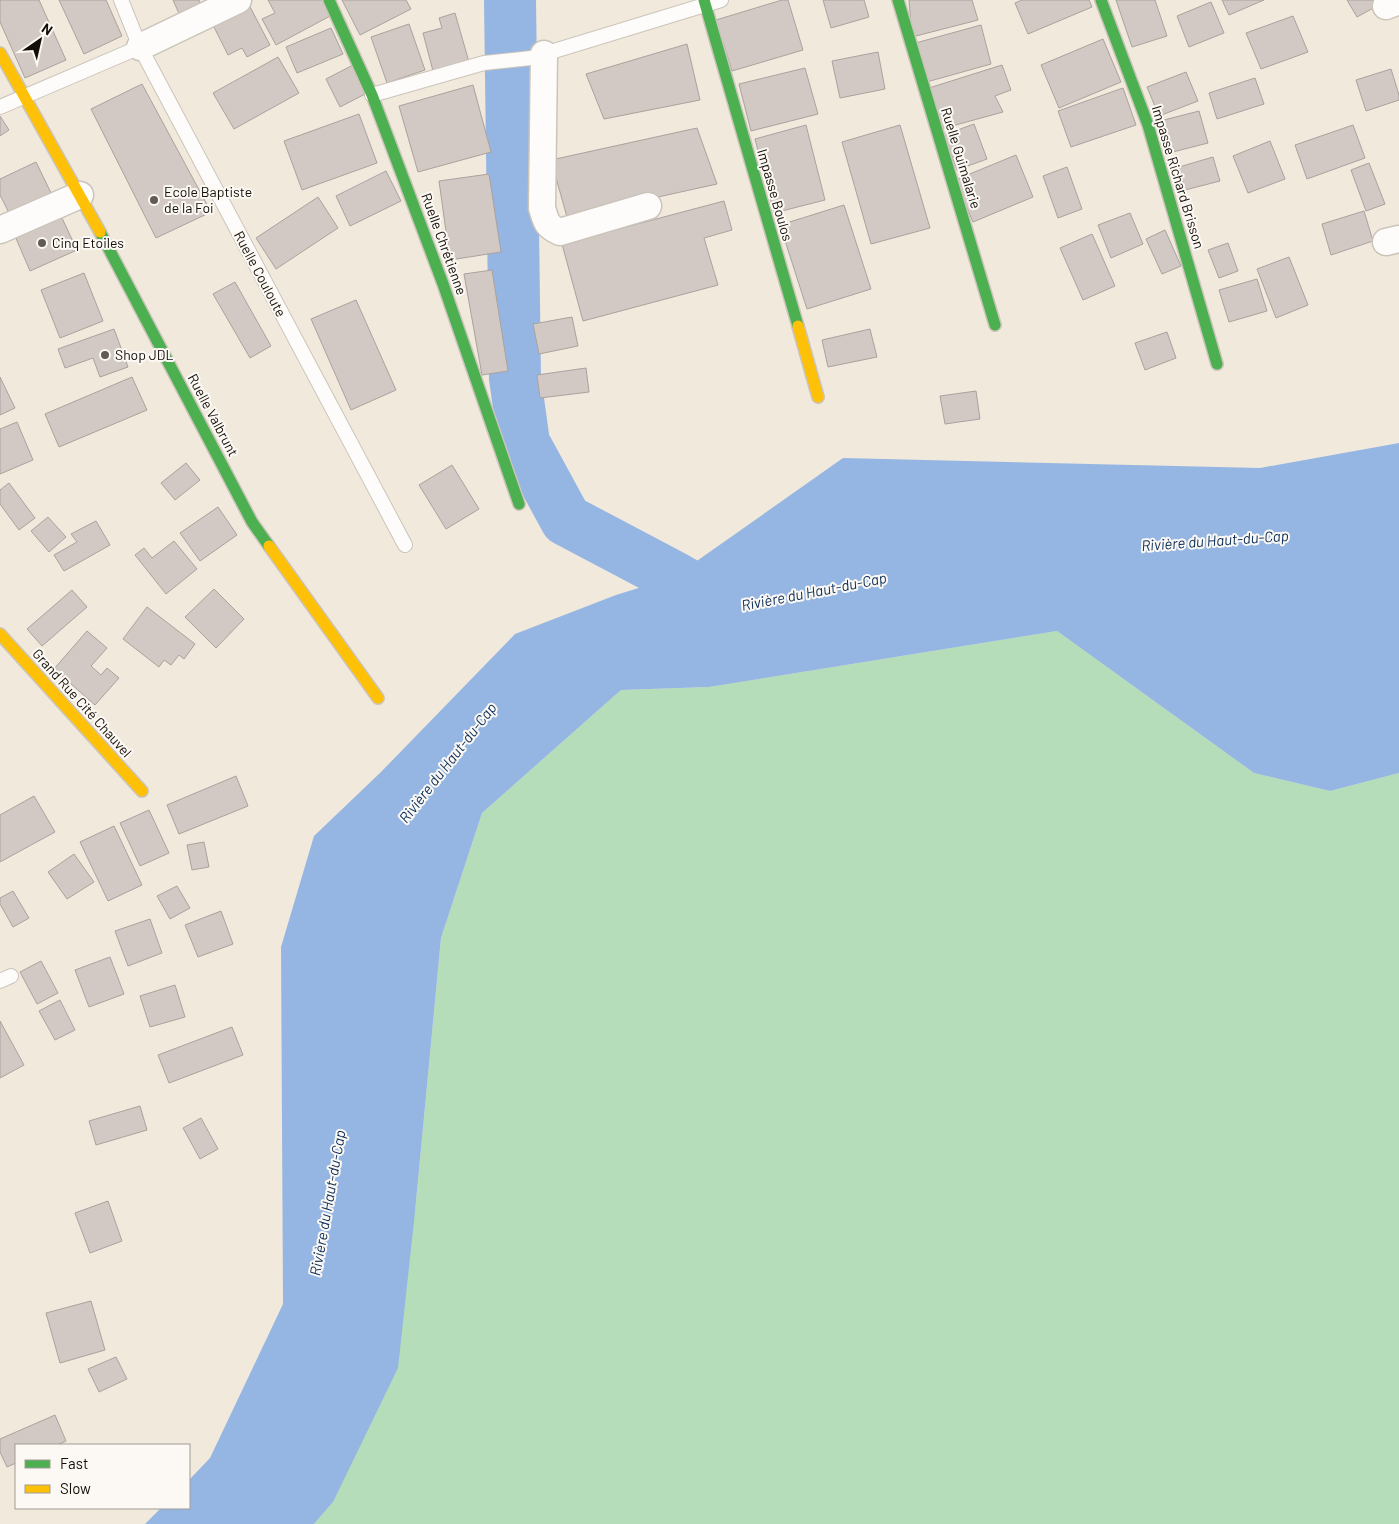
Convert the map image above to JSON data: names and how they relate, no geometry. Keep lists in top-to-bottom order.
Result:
{
  "streets": {
    "street": [
      "Ruelle Guimalarie",
      "Impasse Richard Brisson",
      "Impasse Boulos",
      "Ruelle Chrétienne",
      "Ruelle Valbrunt",
      "Grand Rue Cité Chauvel"
    ],
    "lane": ["Ruelle Couloute"]
  },
  "water": ["Rivière du Haut-du-Cap"],
  "places": ["Ecole Baptiste de la Foi", "Cinq Etoiles", "Shop JDL"],
  "legend": ["Fast", "Slow"],
  "north": "top right"
}
